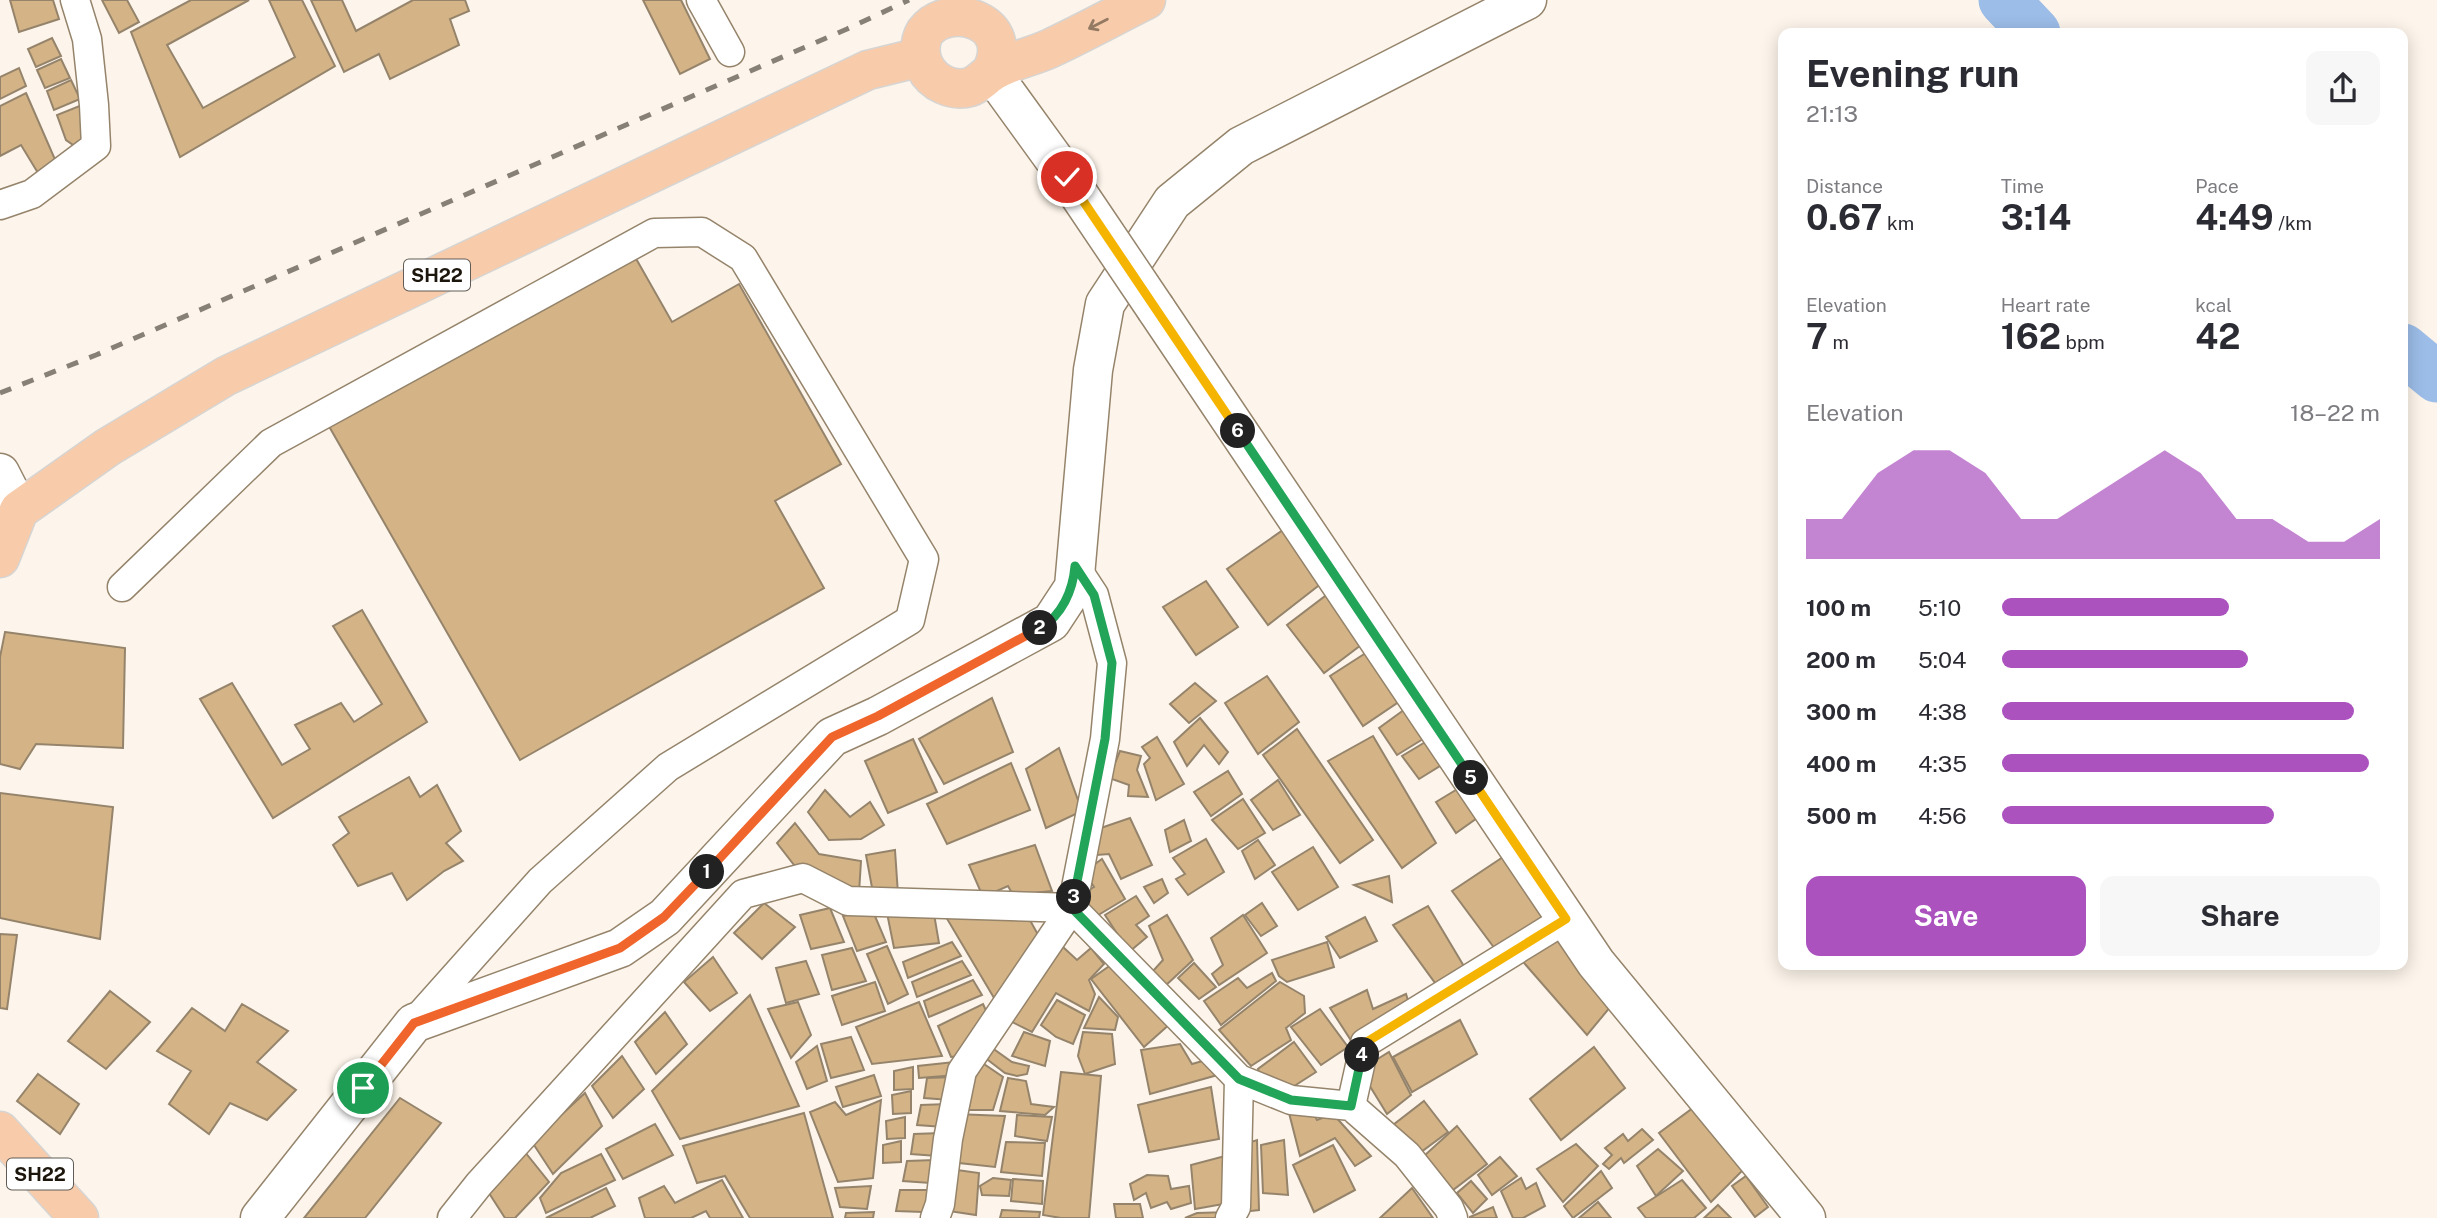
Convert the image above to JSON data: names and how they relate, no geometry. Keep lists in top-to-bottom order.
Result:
{
  "streets": {
    "main road": ["SH22"]
  },
  "page": {
    "heading": ["Evening run", "21:13"],
    "stats": [
      ["Distance", "0.67 km"],
      ["Time", "3:14"],
      ["Pace", "4:49 /km"],
      ["Elevation", "7 m"],
      ["Heart rate", "162 bpm"],
      ["kcal", "42"]
    ],
    "chart": ["Elevation", "18–22 m"],
    "pins": [
      "6",
      "2",
      "5",
      "1",
      "3",
      "4"
    ],
    "list": [
      {
        "name": "100 m",
        "note": "5:10"
      },
      {
        "name": "200 m",
        "note": "5:04"
      },
      {
        "name": "300 m",
        "note": "4:38"
      },
      {
        "name": "400 m",
        "note": "4:35"
      },
      {
        "name": "500 m",
        "note": "4:56"
      }
    ],
    "buttons": ["Save", "Share"]
  }
}
